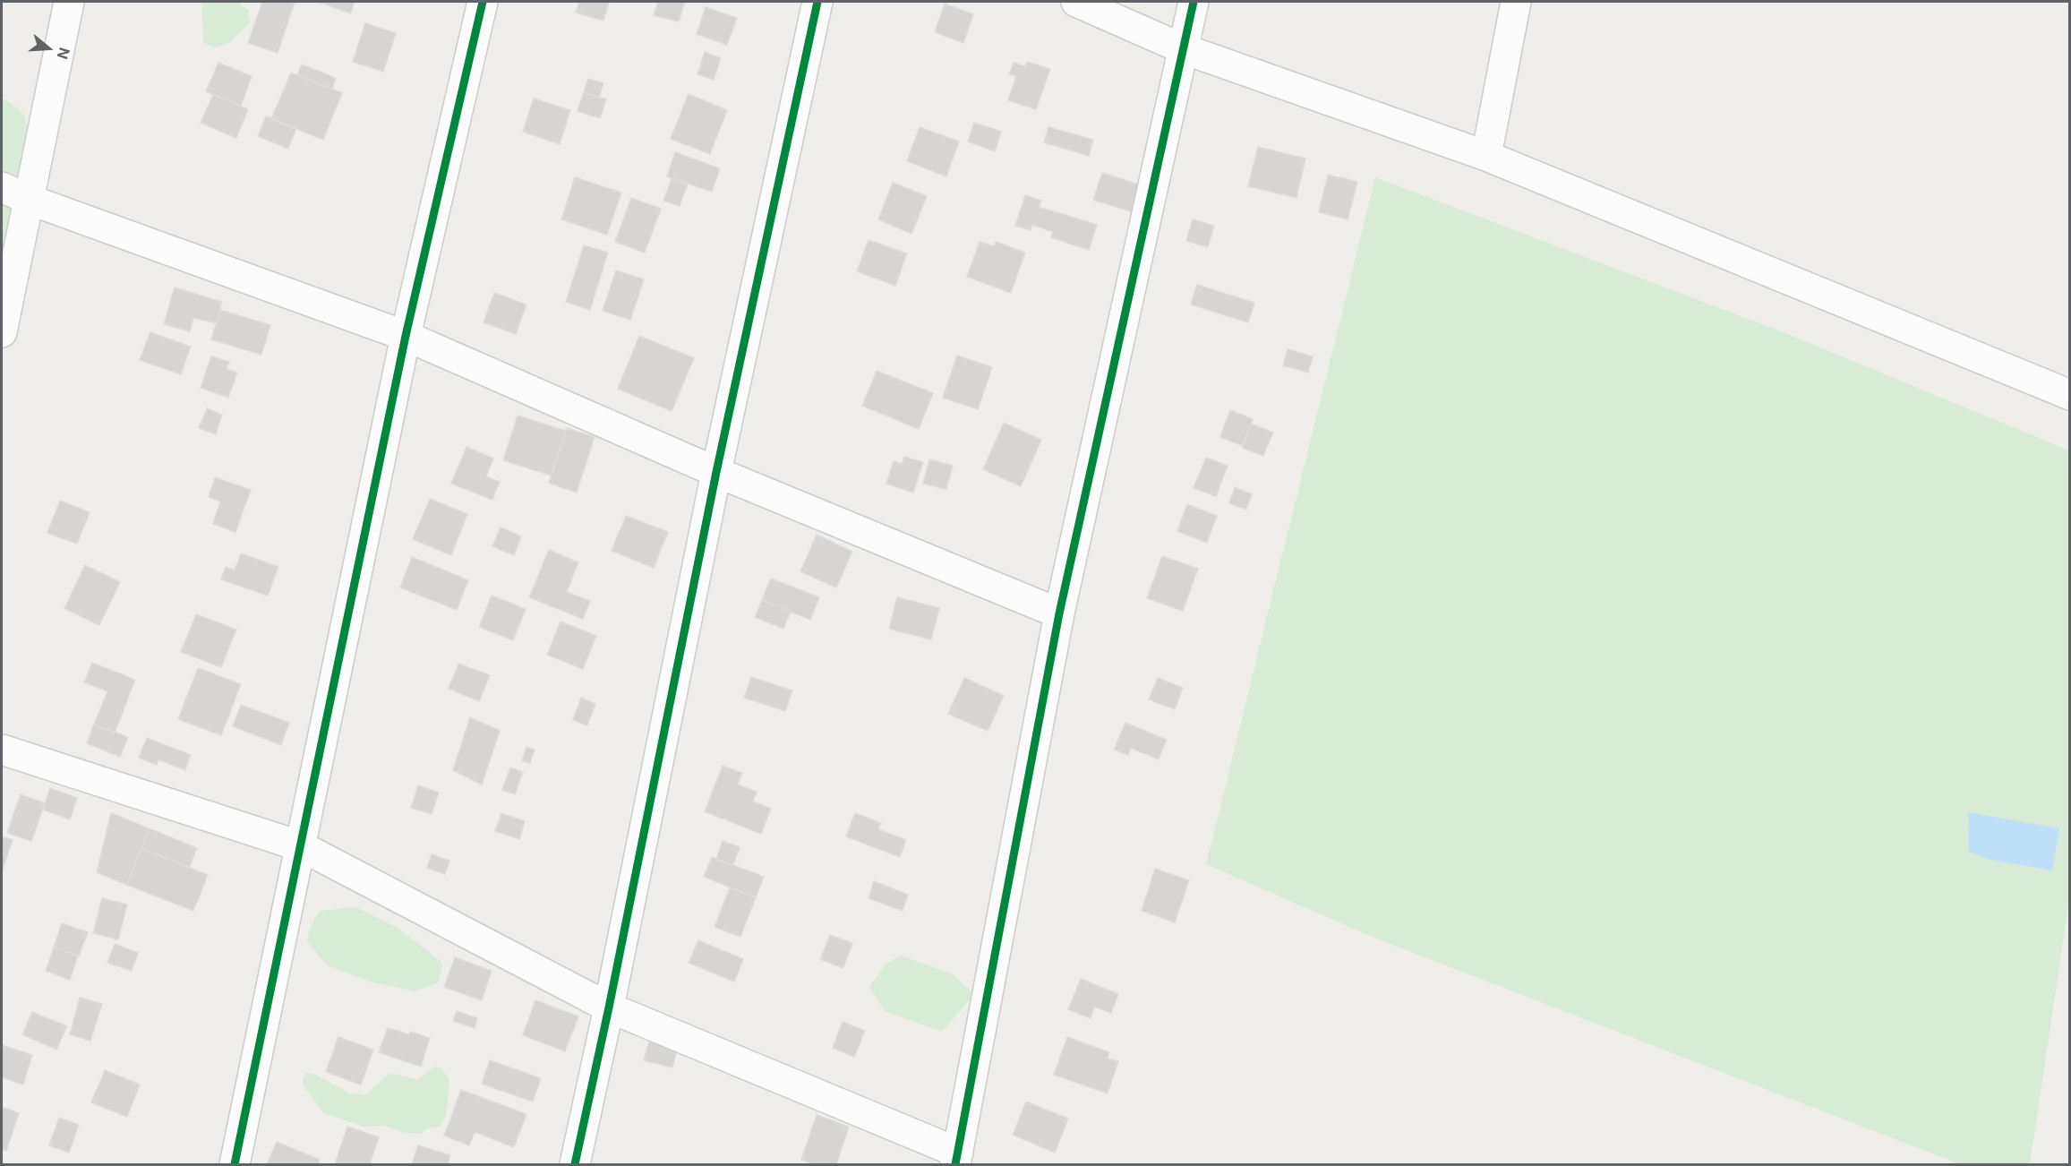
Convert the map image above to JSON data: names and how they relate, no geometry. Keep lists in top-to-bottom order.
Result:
{
  "north": "right"
}
